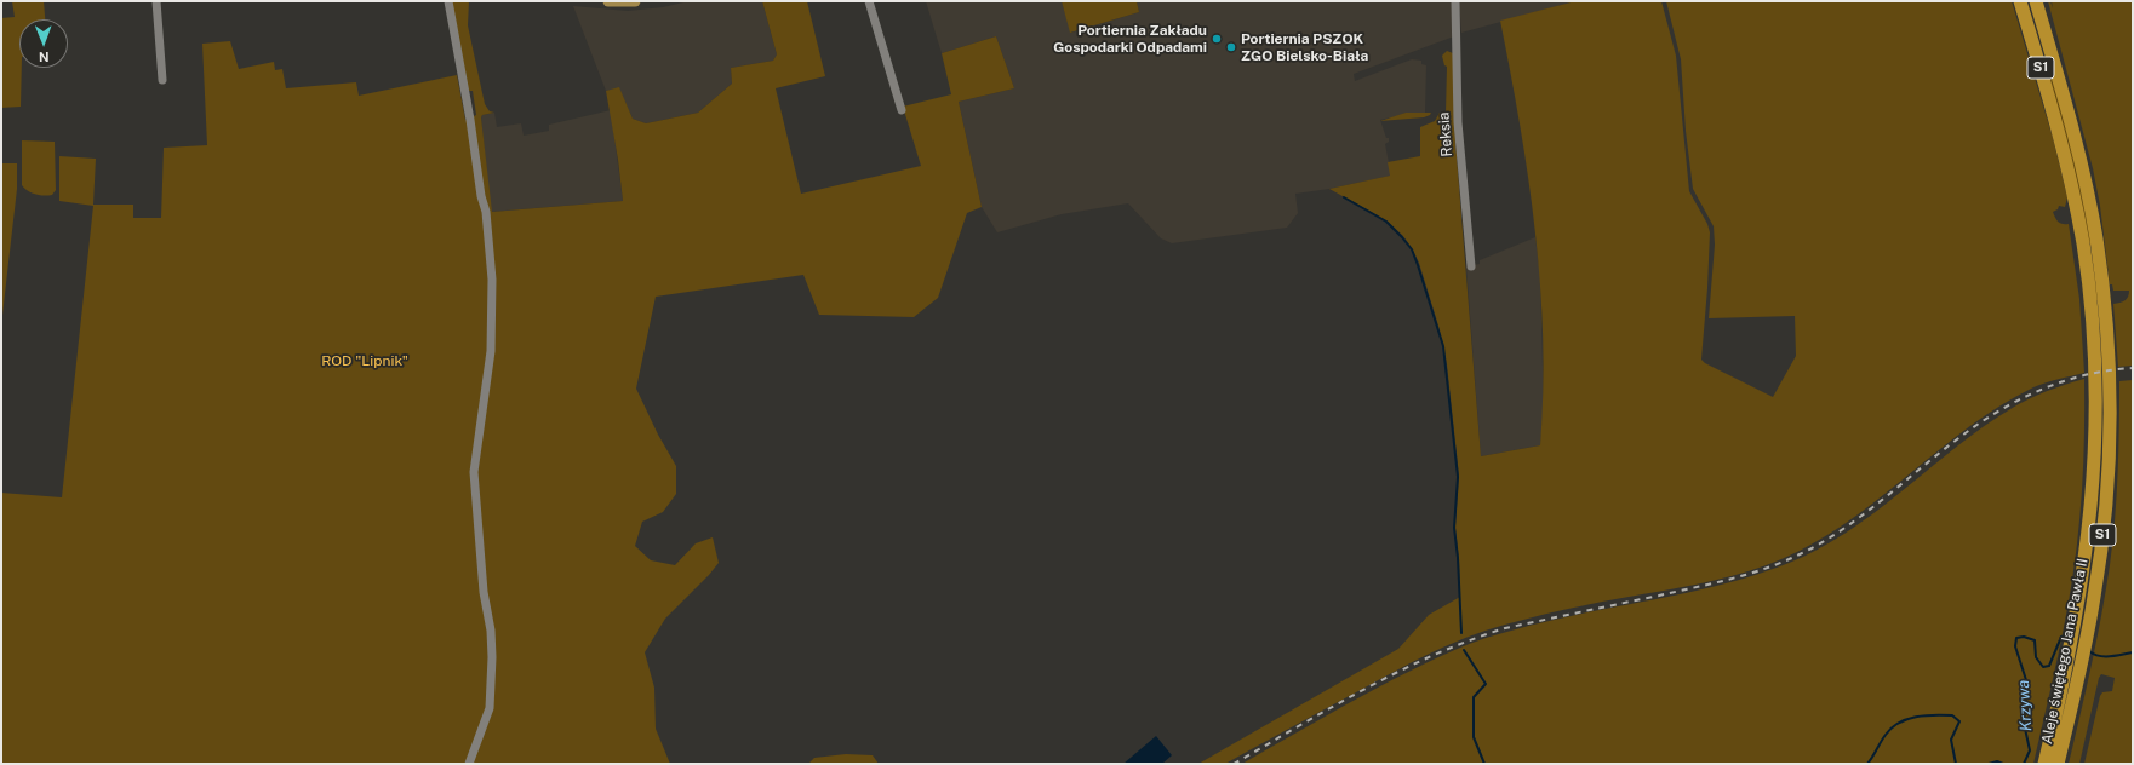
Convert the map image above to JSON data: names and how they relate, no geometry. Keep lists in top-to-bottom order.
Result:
{
  "streets": {
    "highway": ["S1", "Aleje świętego Jana Pawła II"],
    "street": ["Reksia"]
  },
  "water": ["Krzywa"],
  "parks": ["ROD \"Lipnik\""],
  "places": ["Portiernia Zakładu Gospodarki Odpadami", "Portiernia PSZOK ZGO Bielsko-Biała"],
  "north": "bottom"
}
